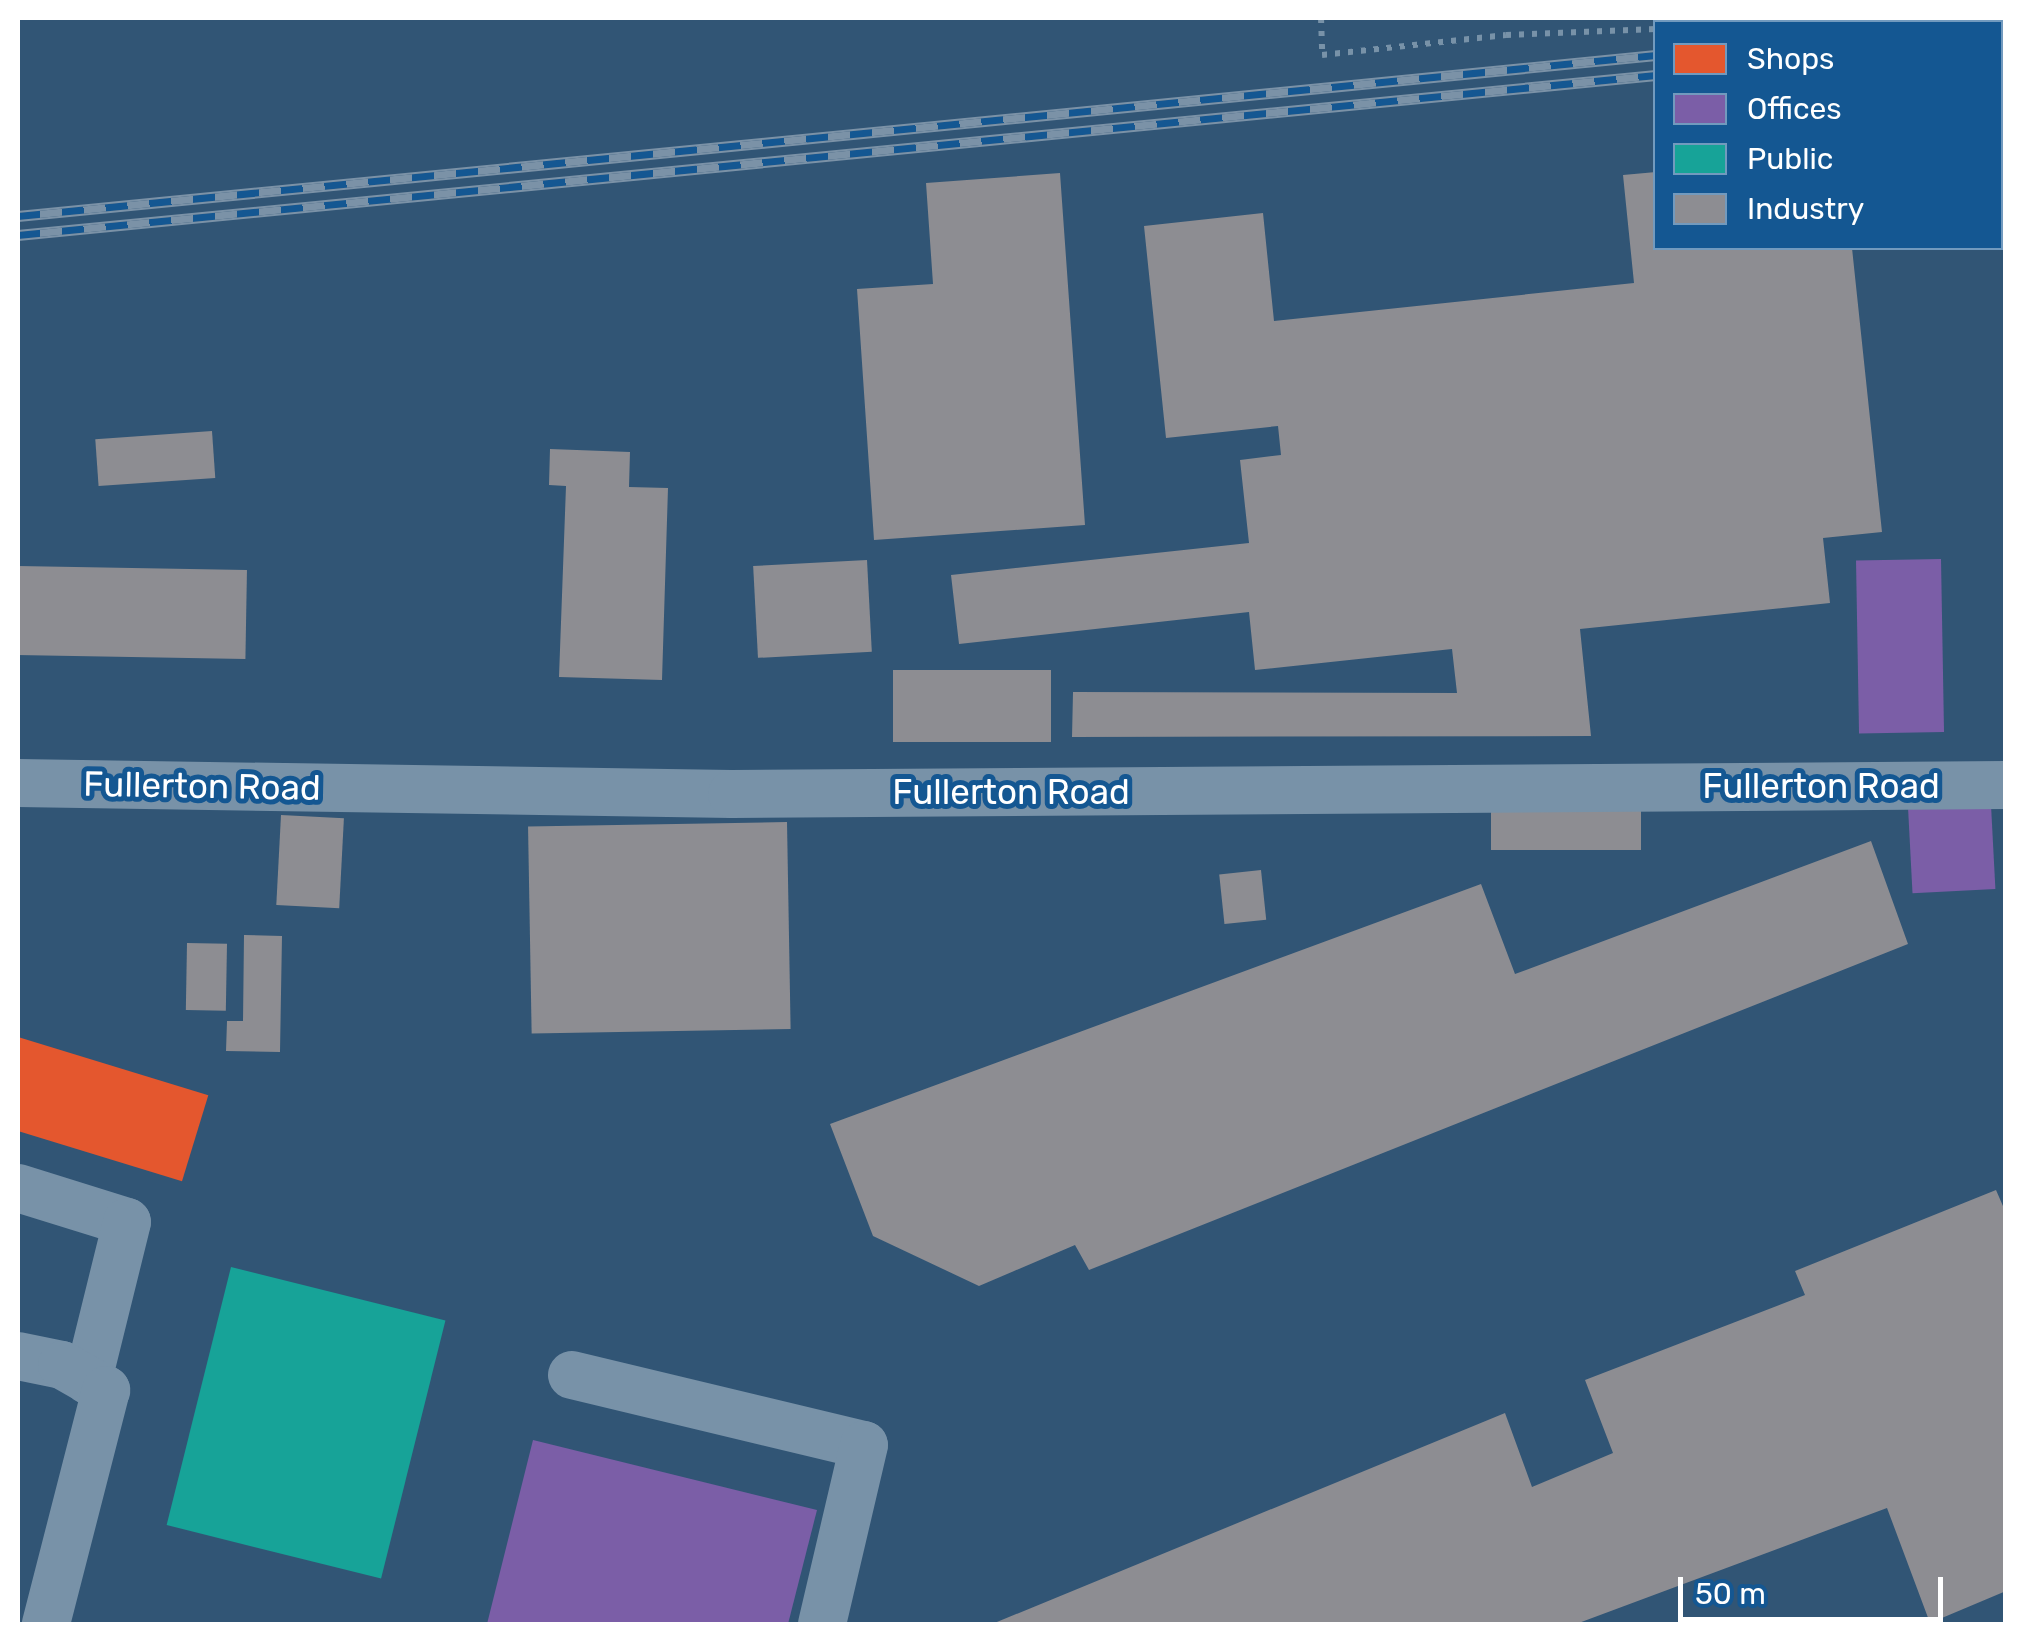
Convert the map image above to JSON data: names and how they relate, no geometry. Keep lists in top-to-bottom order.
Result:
{
  "streets": {
    "street": ["Fullerton Road"]
  },
  "legend": [
    "Shops",
    "Offices",
    "Public",
    "Industry"
  ],
  "scale_bar": "50 m"
}
